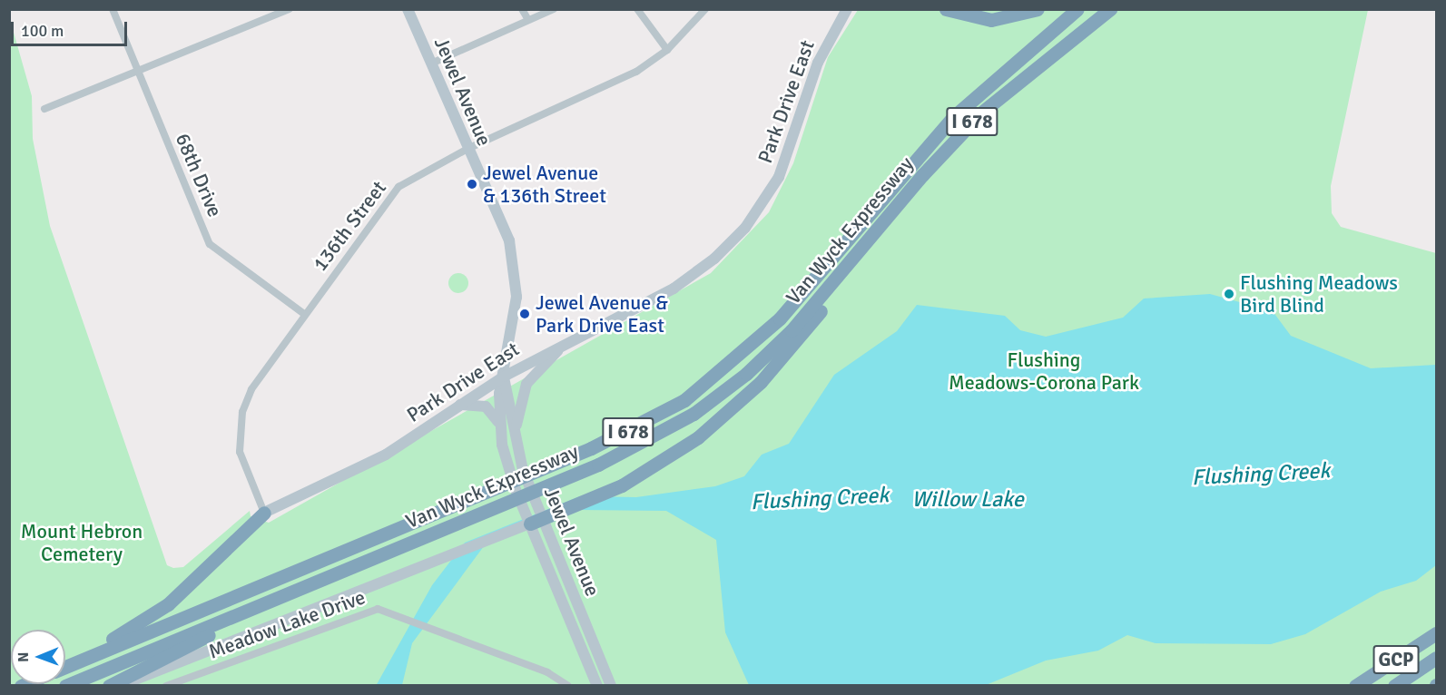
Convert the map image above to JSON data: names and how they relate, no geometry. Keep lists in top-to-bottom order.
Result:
{
  "streets": {
    "highway": ["I 678", "Van Wyck Expressway", "GCP"],
    "street": [
      "Jewel Avenue",
      "Park Drive East",
      "68th Drive",
      "136th Street",
      "Meadow Lake Drive"
    ]
  },
  "crossings": [
    ["Jewel Avenue", "Park Drive East"],
    ["Jewel Avenue", "136th Street"],
    ["Park Drive East", "136th Street"],
    ["68th Drive", "136th Street"]
  ],
  "water": ["Flushing Creek", "Willow Lake"],
  "parks": ["Flushing Meadows-Corona Park", "Mount Hebron Cemetery"],
  "places": ["Jewel Avenue & 136th Street", "Flushing Meadows Bird Blind", "Jewel Avenue & Park Drive East"],
  "scale_bar": "100 m",
  "north": "left"
}
